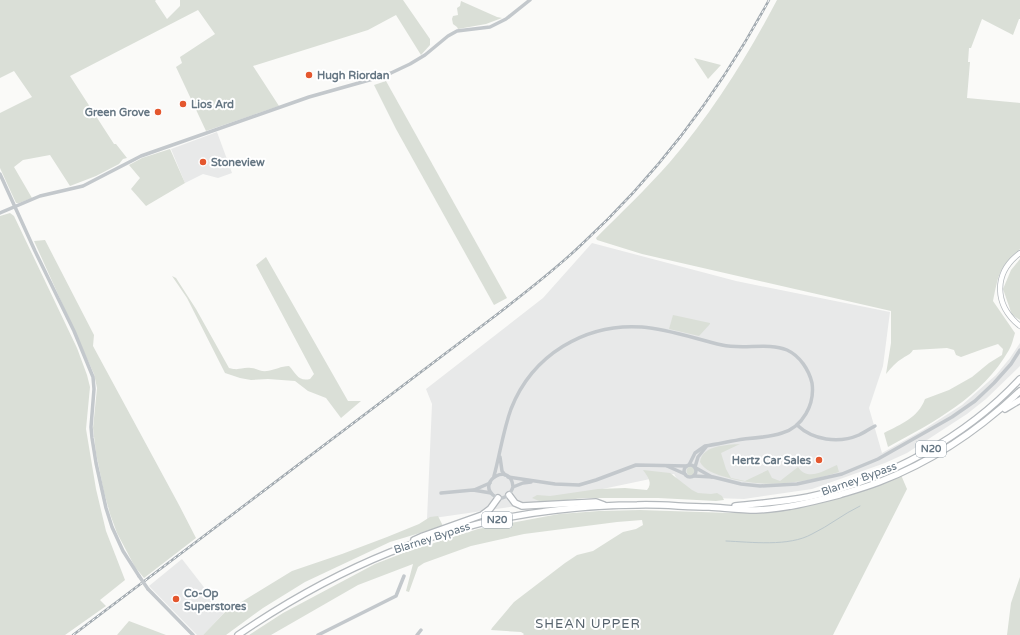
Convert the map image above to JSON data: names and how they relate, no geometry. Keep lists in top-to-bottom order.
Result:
{
  "streets": {
    "highway": ["N20", "Blarney Bypass"]
  },
  "districts": ["SHEAN UPPER"],
  "places": [
    "Hugh Riordan",
    "Lios Ard",
    "Green Grove",
    "Stoneview",
    "Hertz Car Sales",
    "Co-Op Superstores"
  ]
}
